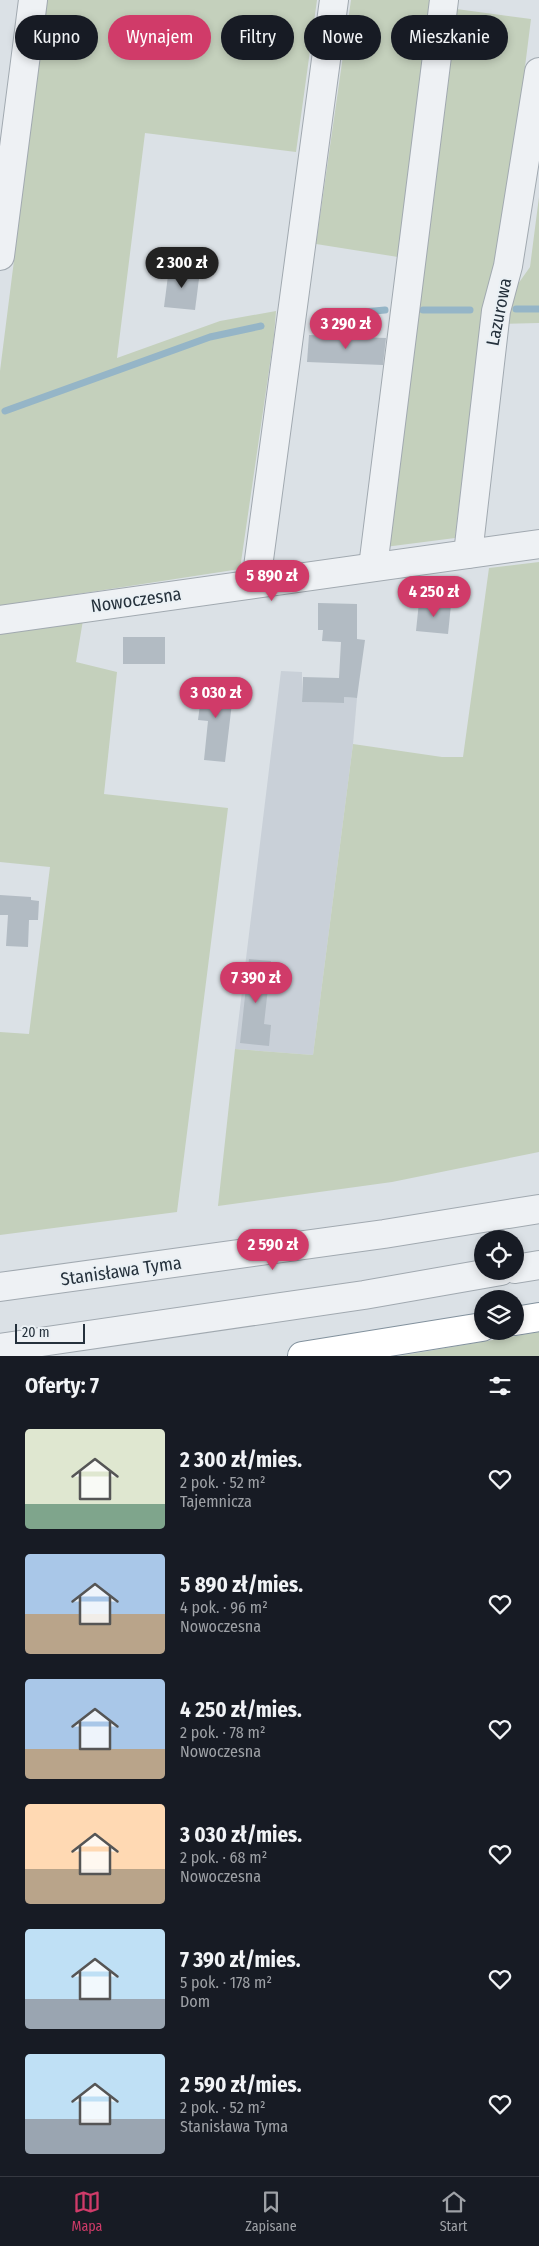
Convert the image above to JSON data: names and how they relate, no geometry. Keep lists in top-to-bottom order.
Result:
{
  "streets": {
    "street": ["Lazurowa", "Nowoczesna", "Stanisława Tyma"]
  },
  "crossings": [
    ["Lazurowa", "Nowoczesna"]
  ],
  "scale_bar": "20 m",
  "page": {
    "chip": [
      "Kupno",
      "Wynajem",
      "Filtry",
      "Nowe",
      "Mieszkanie"
    ],
    "price": [
      "2 300 zł",
      "3 290 zł",
      "5 890 zł",
      "4 250 zł",
      "3 030 zł",
      "7 390 zł",
      "2 590 zł"
    ],
    "scale": "20 m",
    "heading": "Oferty: 7",
    "list": [
      {
        "name": "2 300 zł/mies.",
        "note": "2 pok. · 52 m² · Tajemnicza"
      },
      {
        "name": "5 890 zł/mies.",
        "note": "4 pok. · 96 m² · Nowoczesna"
      },
      {
        "name": "4 250 zł/mies.",
        "note": "2 pok. · 78 m² · Nowoczesna"
      },
      {
        "name": "3 030 zł/mies.",
        "note": "2 pok. · 68 m² · Nowoczesna"
      },
      {
        "name": "7 390 zł/mies.",
        "note": "5 pok. · 178 m² · Dom"
      },
      {
        "name": "2 590 zł/mies.",
        "note": "2 pok. · 52 m² · Stanisława Tyma"
      }
    ],
    "tabs": ["Mapa", "Zapisane", "Start"]
  }
}
